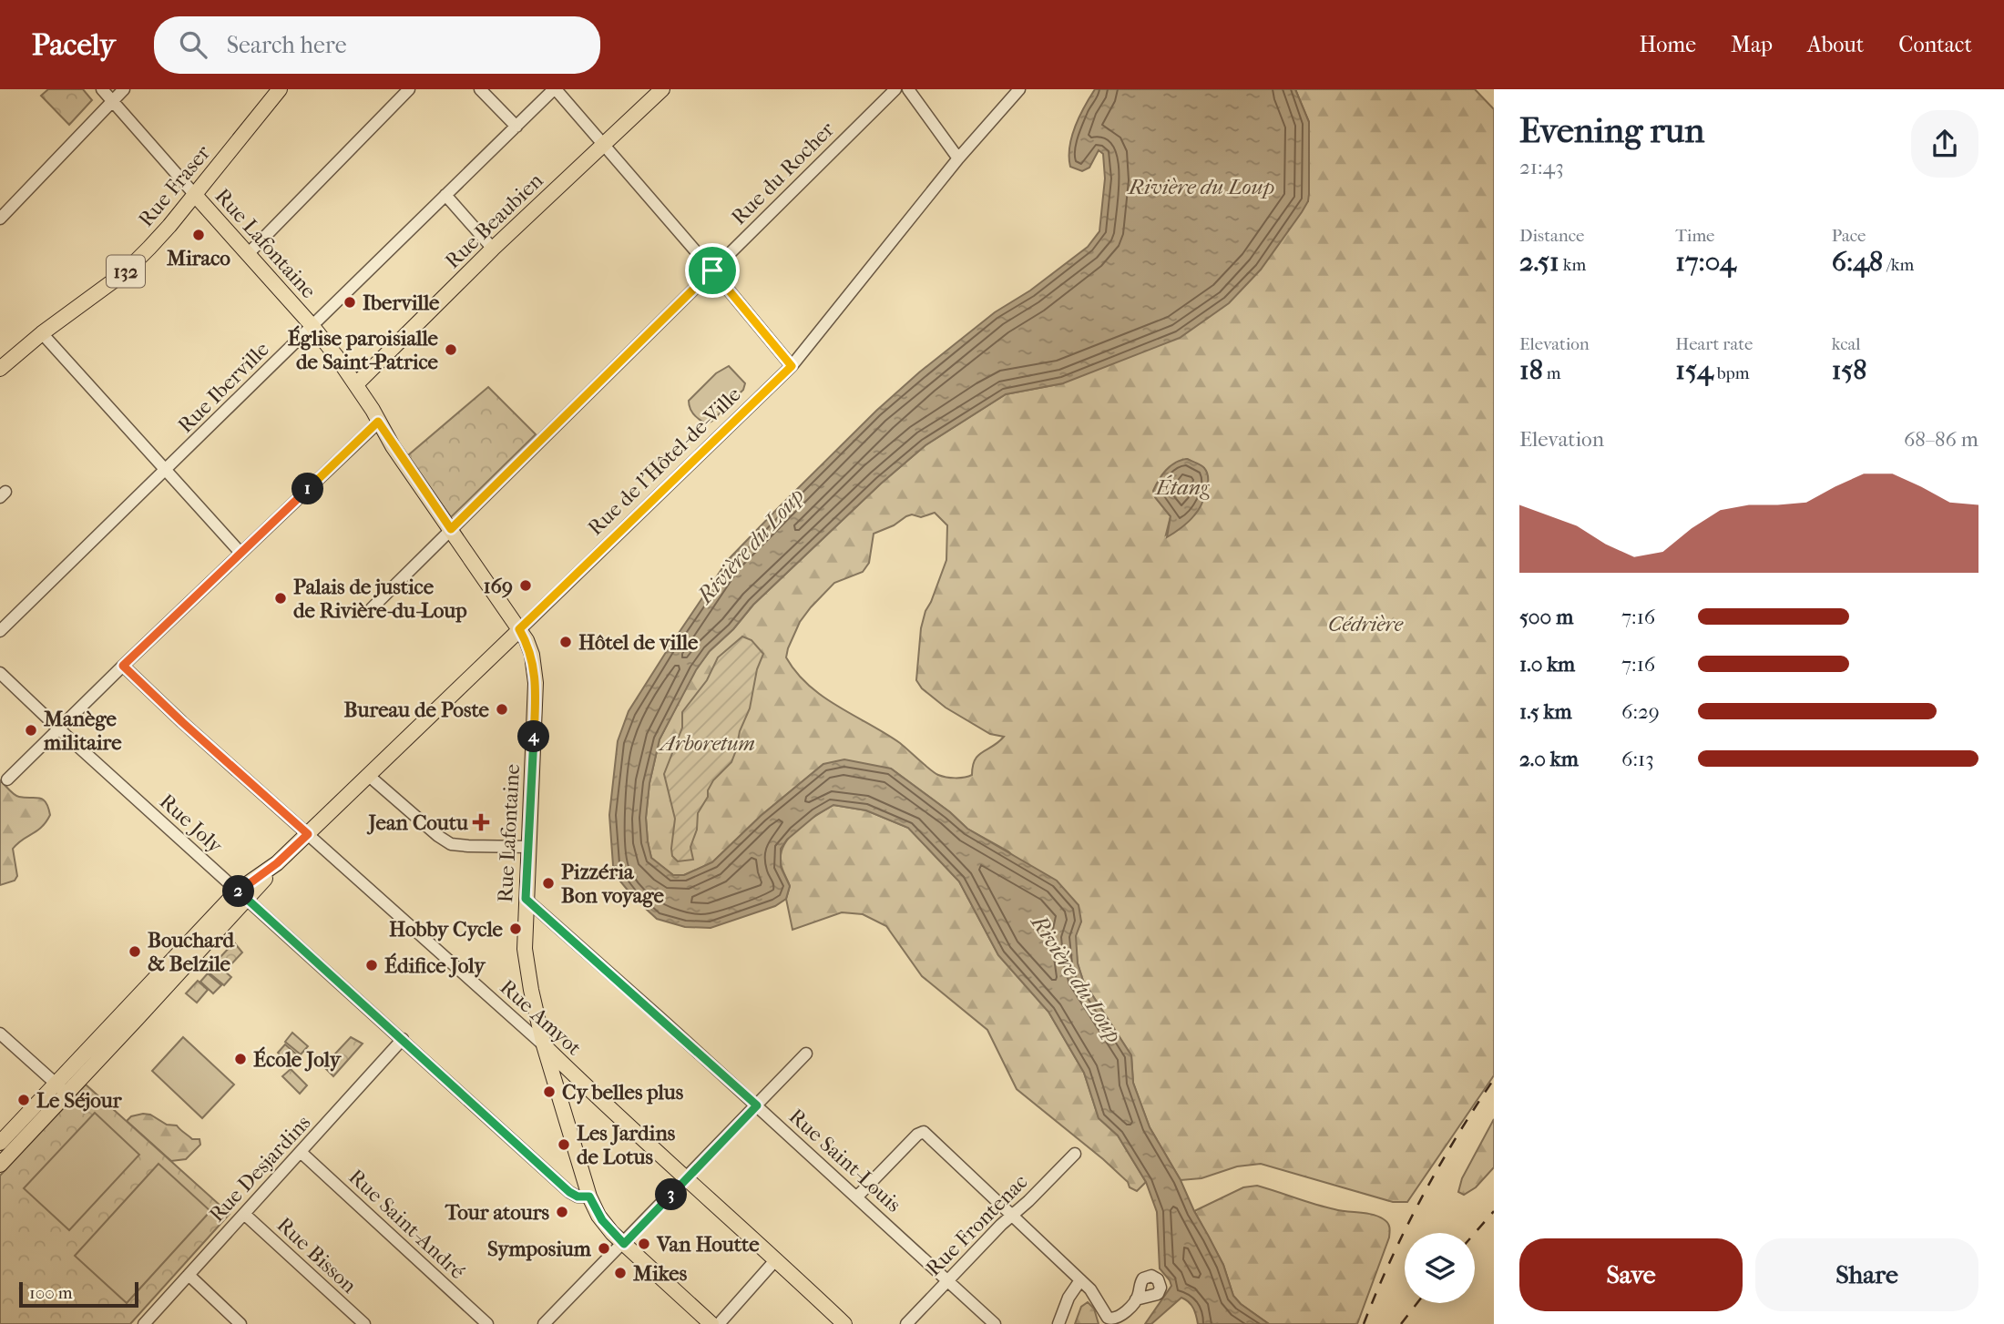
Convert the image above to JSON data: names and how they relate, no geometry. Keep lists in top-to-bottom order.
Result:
{
  "streets": {
    "main road": [
      "Rue Fraser",
      "Rue Beaubien",
      "Rue Lafontaine",
      "132",
      "Rue de l'Hôtel-de-Ville",
      "Rue Amyot"
    ],
    "street": [
      "Rue du Rocher",
      "Rue Iberville",
      "Rue Joly",
      "Rue Saint-Louis",
      "Rue Desjardins",
      "Rue Saint-André",
      "Rue Frontenac",
      "Rue Bisson"
    ]
  },
  "crossings": [
    ["Rue du Rocher", "Rue Lafontaine"],
    ["Rue Fraser", "Rue Lafontaine"],
    ["Rue Beaubien", "Rue Lafontaine"],
    ["Rue Lafontaine", "Rue Iberville"],
    ["Rue Lafontaine", "Rue de l'Hôtel-de-Ville"],
    ["Rue Lafontaine", "Rue Joly"],
    ["Rue Lafontaine", "Rue Amyot"],
    ["Rue Lafontaine", "Rue Saint-Louis"],
    ["Rue de l'Hôtel-de-Ville", "Rue Joly"],
    ["Rue de l'Hôtel-de-Ville", "Rue Amyot"],
    ["Rue Joly", "Rue Desjardins"],
    ["Rue Saint-Louis", "Rue Frontenac"],
    ["Rue Desjardins", "Rue Saint-André"],
    ["Rue Desjardins", "Rue Bisson"]
  ],
  "water": ["Rivière du Loup", "Étang"],
  "parks": ["Cédrière", "Arboretum"],
  "places": {
    "other": [
      "Miraco",
      "Iberville",
      "Église paroisialle de Saint-Patrice",
      "169",
      "Palais de justice de Rivière-du-Loup",
      "Hôtel de ville",
      "Bureau de Poste",
      "Manège militaire",
      "Pizzéria Bon voyage",
      "Hobby Cycle",
      "Bouchard & Belzile",
      "Édifice Joly",
      "École Joly",
      "Cy belles plus",
      "Le Séjour",
      "Les Jardins de Lotus",
      "Tour atours",
      "Van Houtte",
      "Symposium",
      "Mikes"
    ],
    "health": ["Jean Coutu"]
  },
  "scale_bar": "100 m",
  "page": {
    "header": "Pacely",
    "search": "Search here",
    "nav": [
      "Home",
      "Map",
      "About",
      "Contact"
    ],
    "heading": ["Evening run", "21:43"],
    "stats": [
      ["Distance", "2.51 km"],
      ["Time", "17:04"],
      ["Pace", "6:48 /km"],
      ["Elevation", "18 m"],
      ["Heart rate", "154 bpm"],
      ["kcal", "158"]
    ],
    "chart": ["Elevation", "68–86 m"],
    "pins": [
      "1",
      "4",
      "2",
      "3"
    ],
    "list": [
      {
        "name": "500 m",
        "note": "7:16"
      },
      {
        "name": "1.0 km",
        "note": "7:16"
      },
      {
        "name": "1.5 km",
        "note": "6:29"
      },
      {
        "name": "2.0 km",
        "note": "6:13"
      }
    ],
    "buttons": ["Save", "Share"],
    "scale": "100 m"
  }
}
